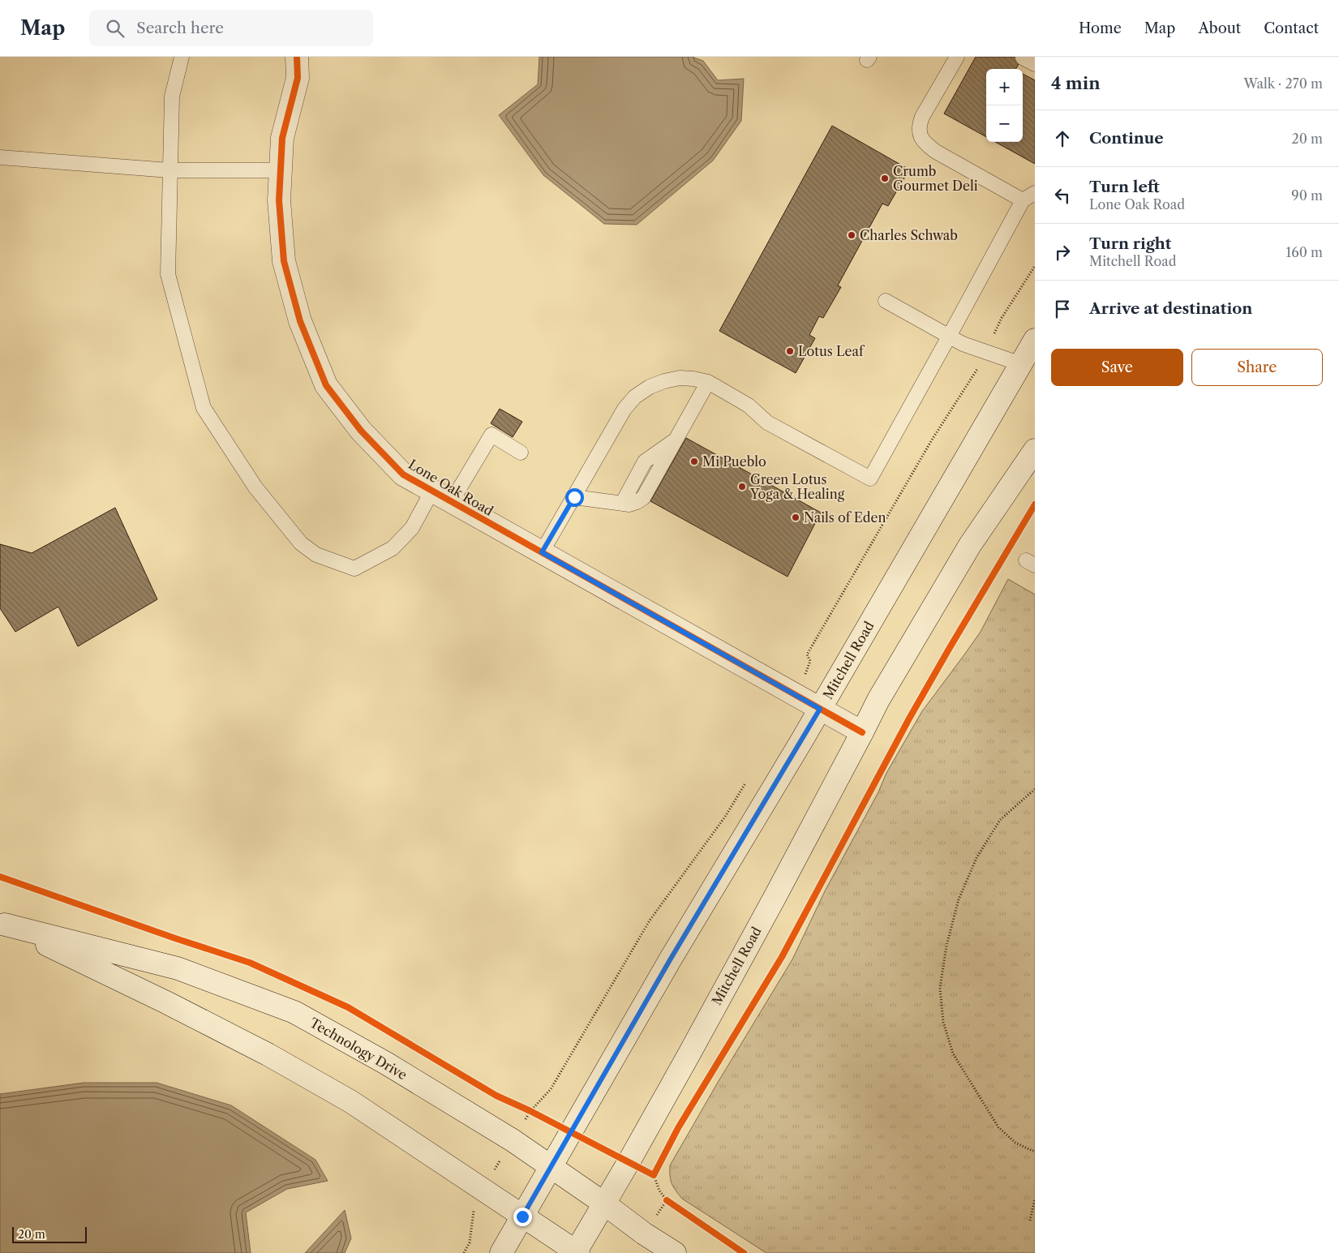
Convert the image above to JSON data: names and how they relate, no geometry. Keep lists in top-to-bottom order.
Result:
{
  "streets": {
    "street": ["Lone Oak Road", "Mitchell Road", "Technology Drive"]
  },
  "crossings": [
    ["Lone Oak Road", "Mitchell Road"],
    ["Mitchell Road", "Technology Drive"]
  ],
  "places": [
    "Crumb Gourmet Deli",
    "Charles Schwab",
    "Lotus Leaf",
    "Mi Pueblo",
    "Green Lotus Yoga & Healing",
    "Nails of Eden"
  ],
  "scale_bar": "20 m",
  "page": {
    "header": "Map",
    "search": "Search here",
    "nav": [
      "Home",
      "Map",
      "About",
      "Contact"
    ],
    "heading": ["4 min", "Walk · 270 m"],
    "map_buttons": ["+", "−"],
    "list": [
      ["Continue", "20 m"],
      ["Turn left", "Lone Oak Road", "90 m"],
      ["Turn right", "Mitchell Road", "160 m"],
      "Arrive at destination"
    ],
    "buttons": ["Save", "Share"],
    "scale": "20 m"
  }
}
